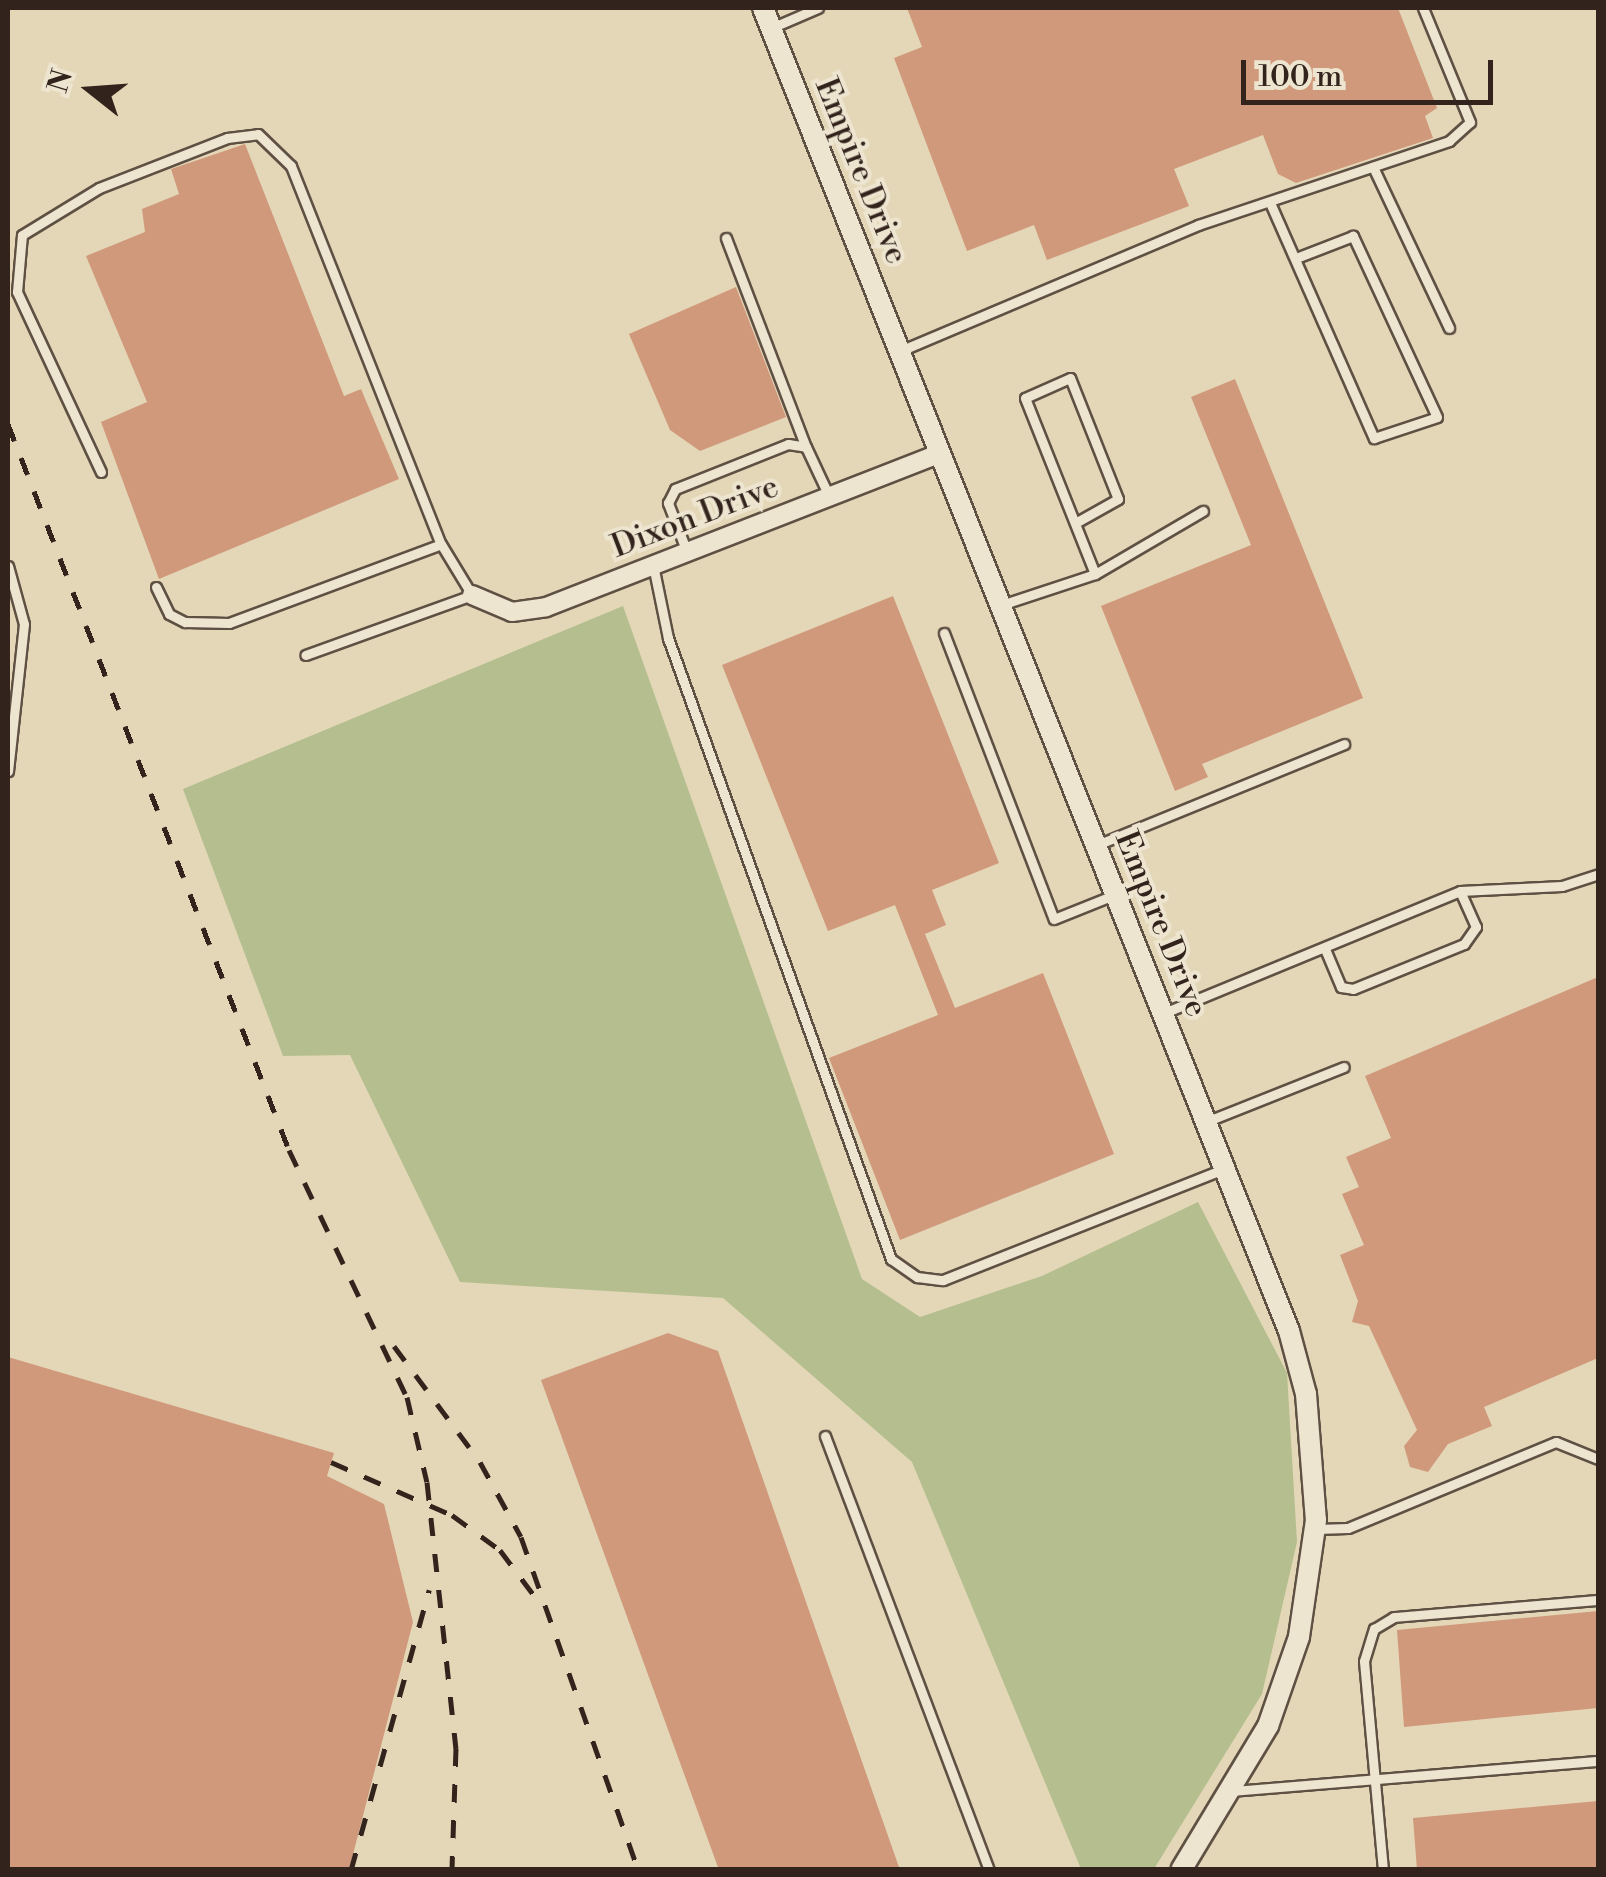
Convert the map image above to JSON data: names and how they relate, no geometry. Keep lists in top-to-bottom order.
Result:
{
  "streets": {
    "street": ["Empire Drive", "Dixon Drive"]
  },
  "crossings": [
    ["Empire Drive", "Dixon Drive"]
  ],
  "scale_bar": "100 m",
  "north": "left"
}
